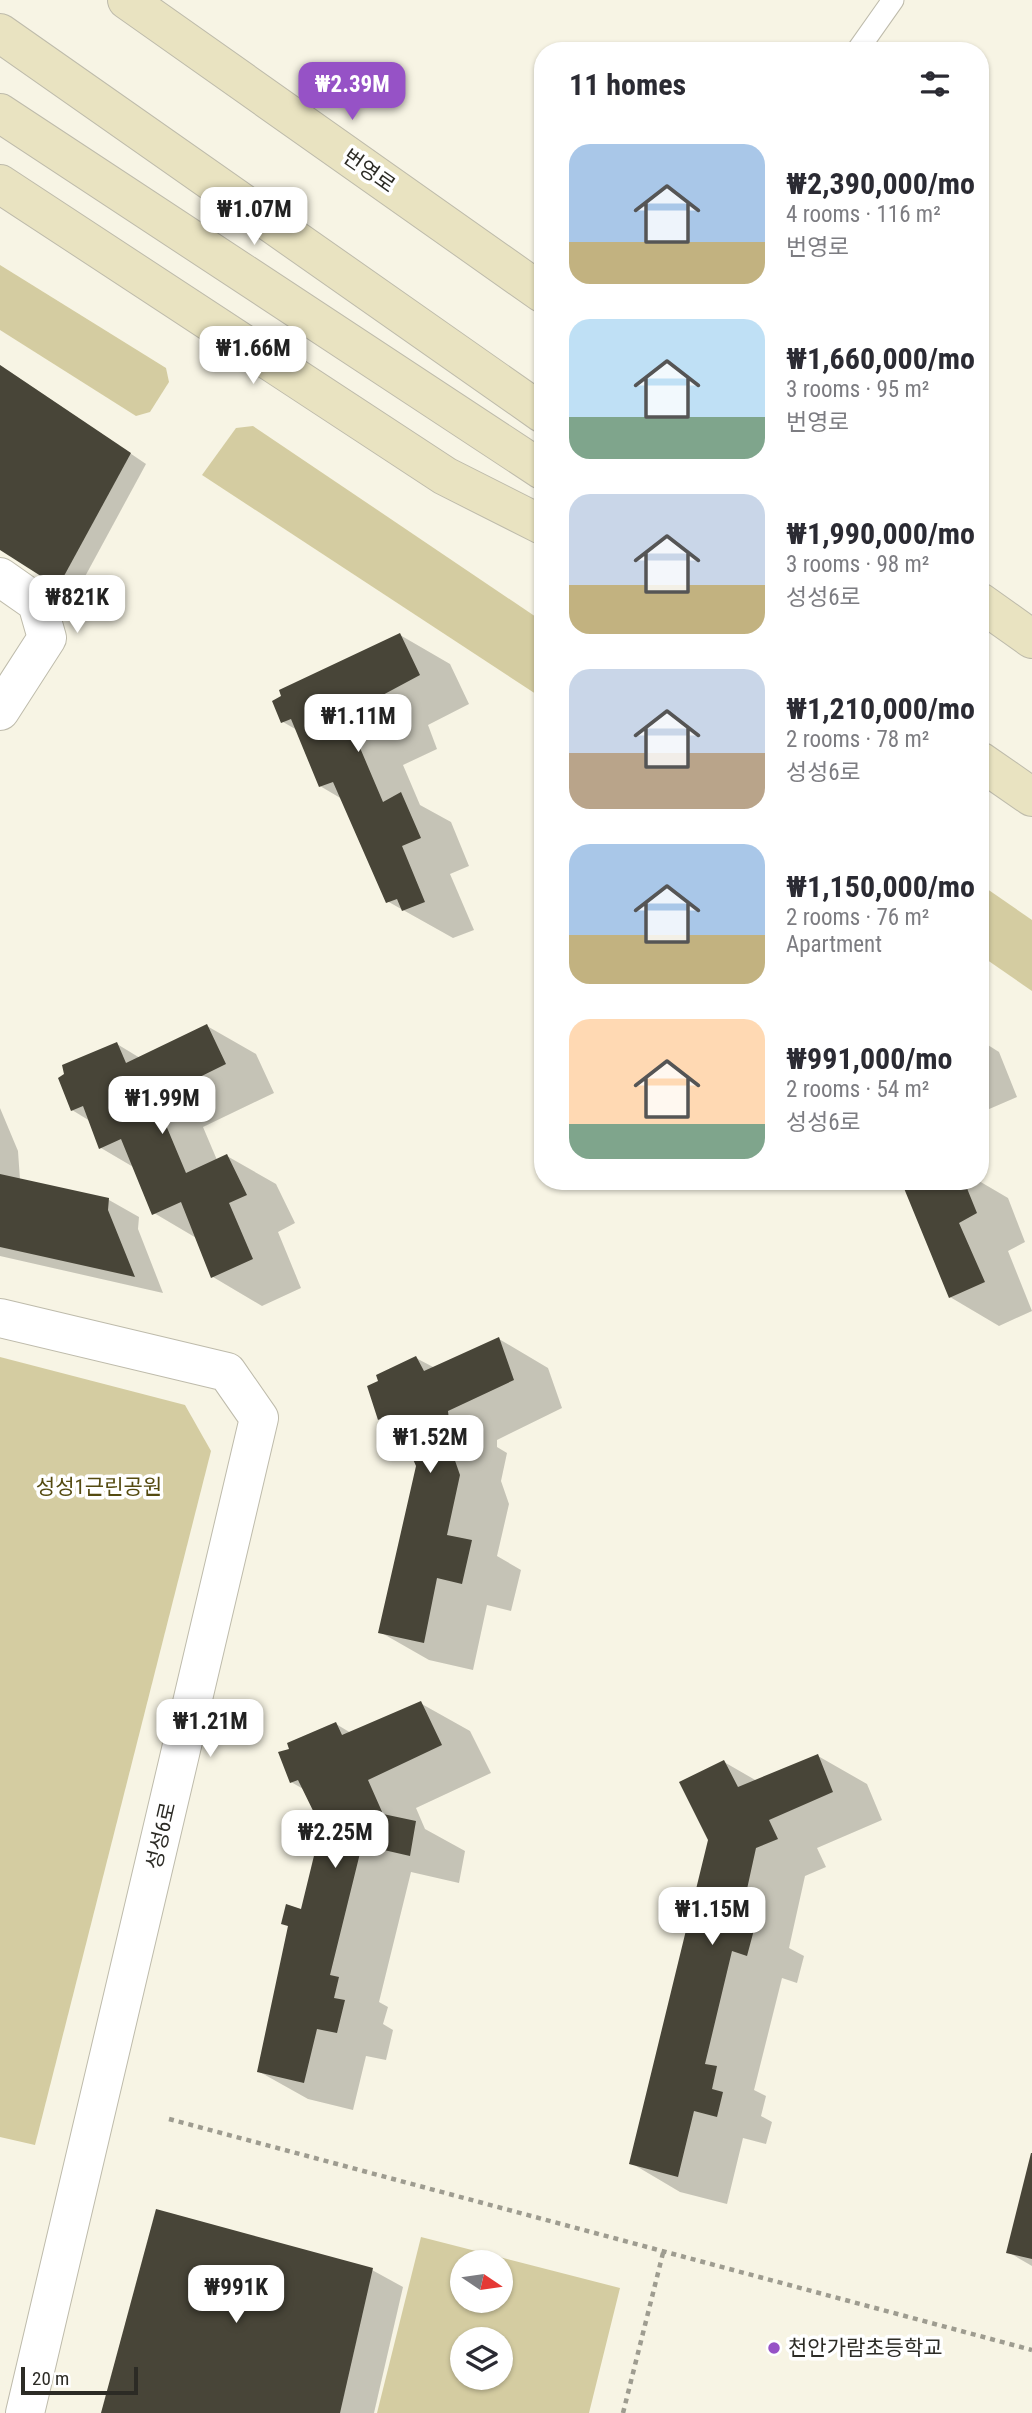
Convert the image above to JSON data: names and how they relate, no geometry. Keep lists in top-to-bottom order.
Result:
{
  "streets": {
    "main road": ["번영로"],
    "street": ["성성6로"]
  },
  "parks": ["성성1근린공원"],
  "places": ["천안가람초등학교"],
  "scale_bar": "20 m",
  "north": "right",
  "page": {
    "heading": "11 homes",
    "price": [
      "₩2.39M",
      "₩1.07M",
      "₩1.66M",
      "₩821K",
      "₩1.11M",
      "₩1.99M",
      "₩1.52M",
      "₩1.21M",
      "₩2.25M",
      "₩1.15M",
      "₩991K"
    ],
    "list": [
      {
        "name": "₩2,390,000/mo",
        "note": "4 rooms · 116 m² · 번영로"
      },
      {
        "name": "₩1,660,000/mo",
        "note": "3 rooms · 95 m² · 번영로"
      },
      {
        "name": "₩1,990,000/mo",
        "note": "3 rooms · 98 m² · 성성6로"
      },
      {
        "name": "₩1,210,000/mo",
        "note": "2 rooms · 78 m² · 성성6로"
      },
      {
        "name": "₩1,150,000/mo",
        "note": "2 rooms · 76 m² · Apartment"
      },
      {
        "name": "₩991,000/mo",
        "note": "2 rooms · 54 m² · 성성6로"
      }
    ],
    "scale": "20 m"
  }
}
